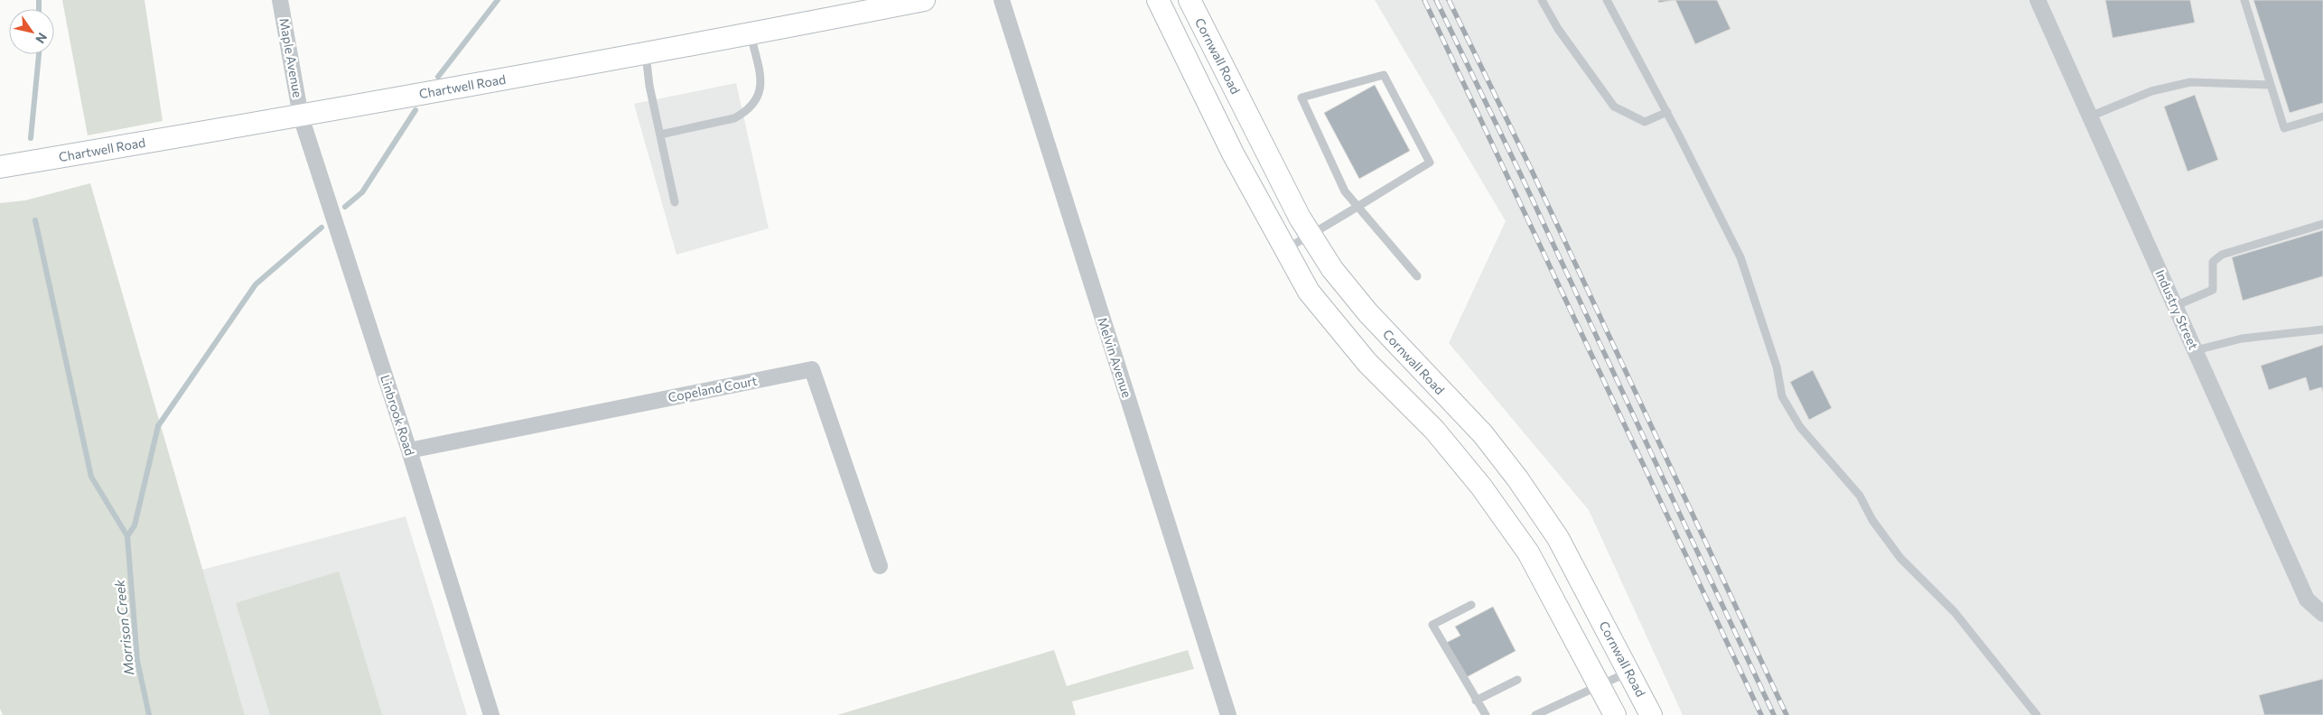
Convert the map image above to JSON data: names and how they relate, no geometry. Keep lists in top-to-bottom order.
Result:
{
  "streets": {
    "main road": ["Cornwall Road", "Chartwell Road"],
    "street": [
      "Maple Avenue",
      "Industry Street",
      "Melvin Avenue",
      "Copeland Court",
      "Linbrook Road"
    ]
  },
  "crossings": [
    ["Maple Avenue", "Chartwell Road"],
    ["Maple Avenue", "Linbrook Road"],
    ["Chartwell Road", "Linbrook Road"],
    ["Copeland Court", "Linbrook Road"]
  ],
  "water": ["Morrison Creek"],
  "north": "bottom right"
}
